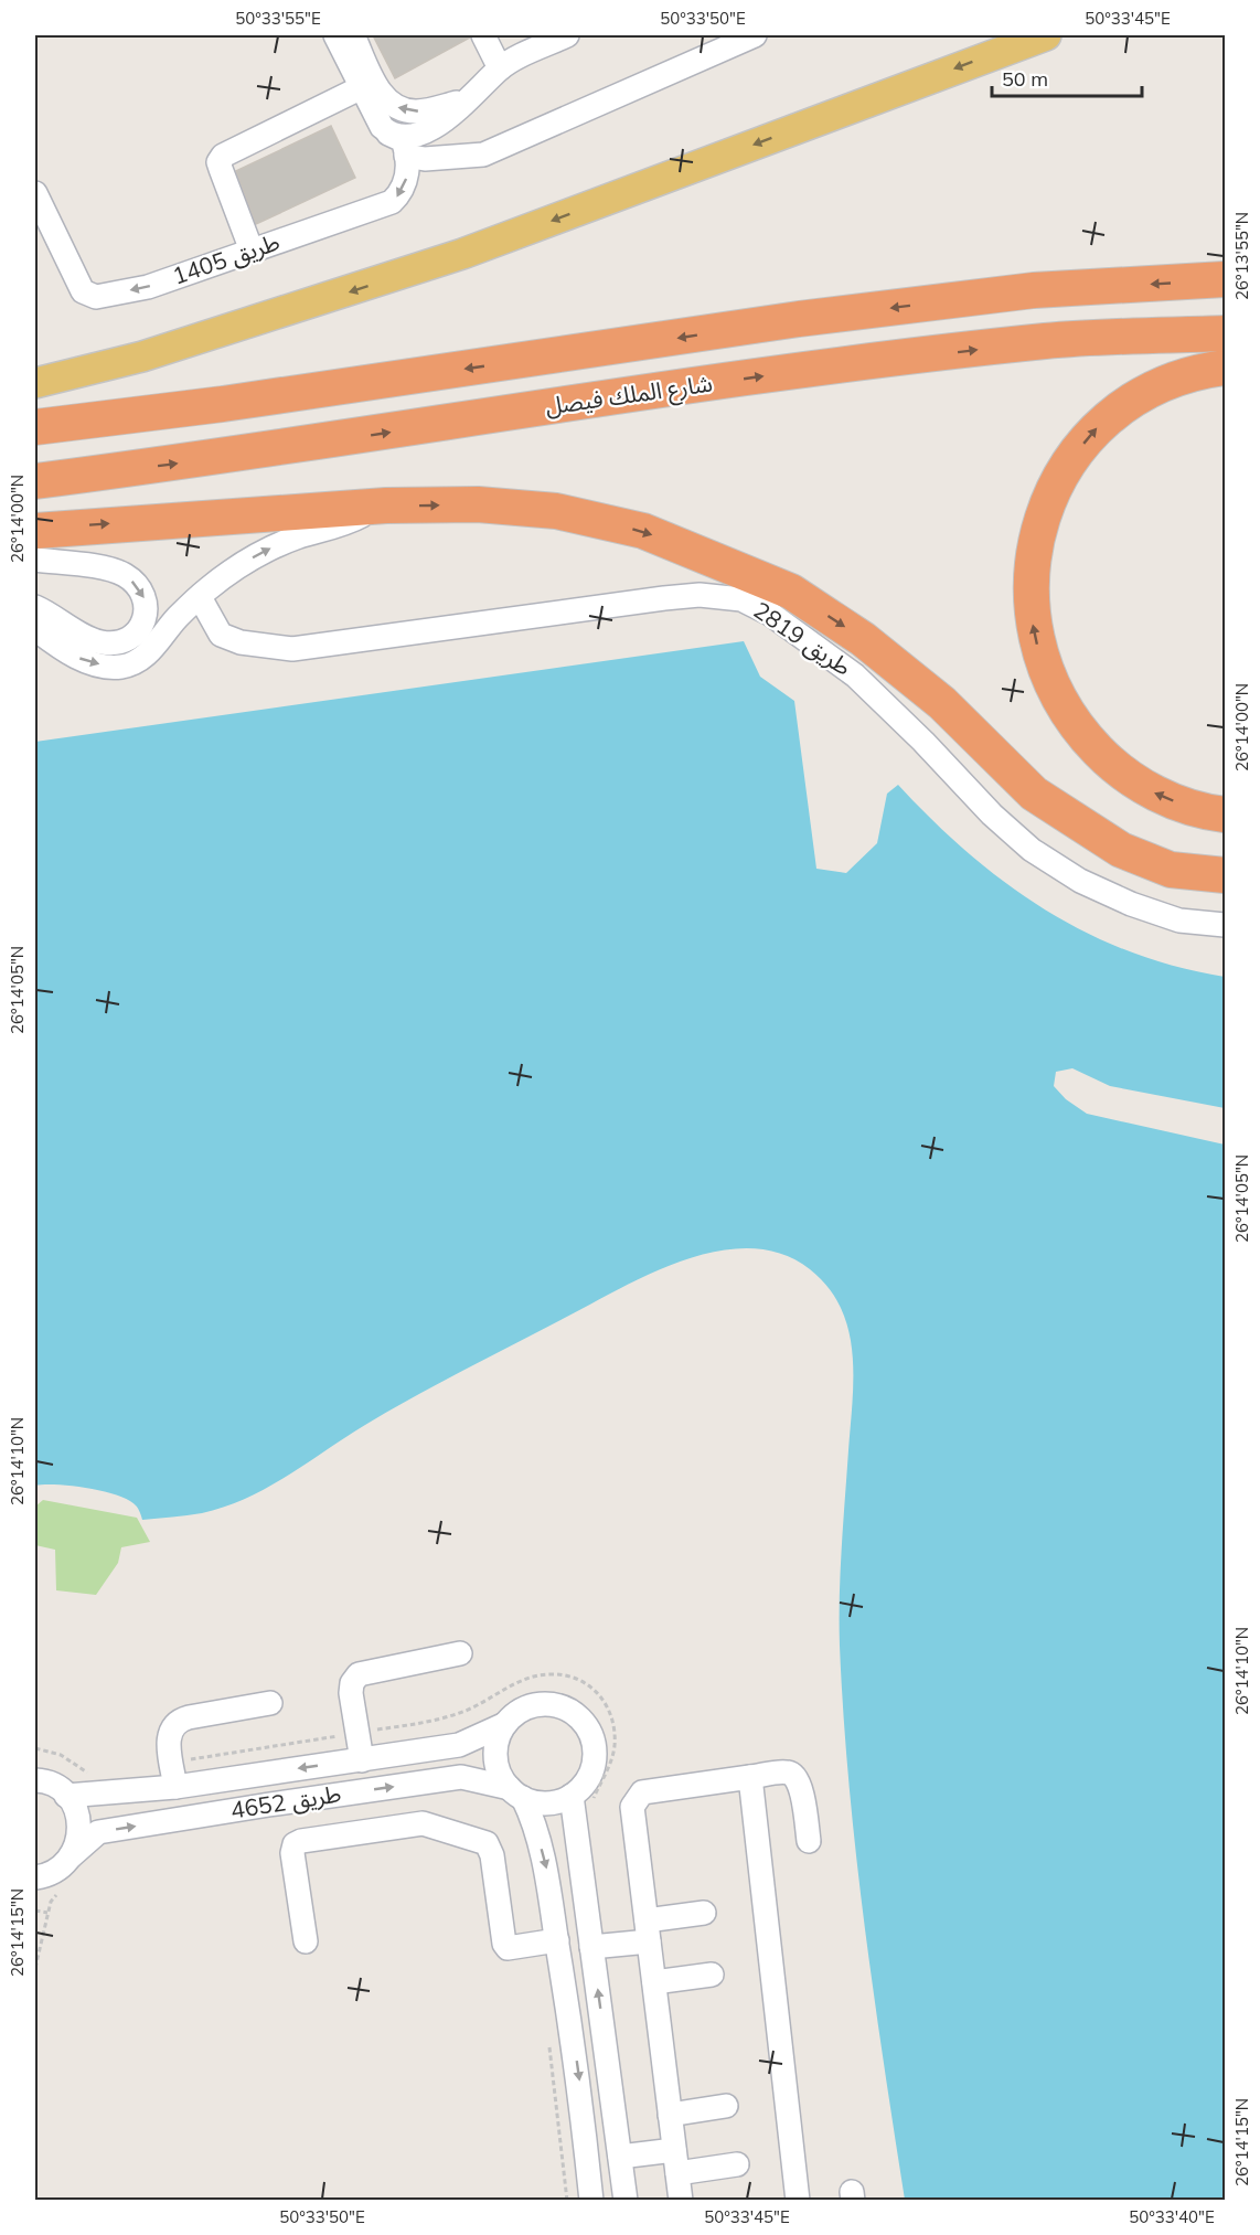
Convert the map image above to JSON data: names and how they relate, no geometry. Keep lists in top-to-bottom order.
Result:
{
  "streets": {
    "highway": ["شارع الملك فيصل"],
    "street": ["طريق 1405", "طريق 2819", "طريق 4652"]
  },
  "scale_bar": "50 m",
  "coordinates": [
    "50°33'55\"E",
    "50°33'50\"E",
    "50°33'45\"E",
    "26°13'55\"N",
    "26°14'00\"N",
    "26°14'05\"N",
    "26°14'10\"N",
    "26°14'15\"N",
    "50°33'40\"E"
  ]
}
